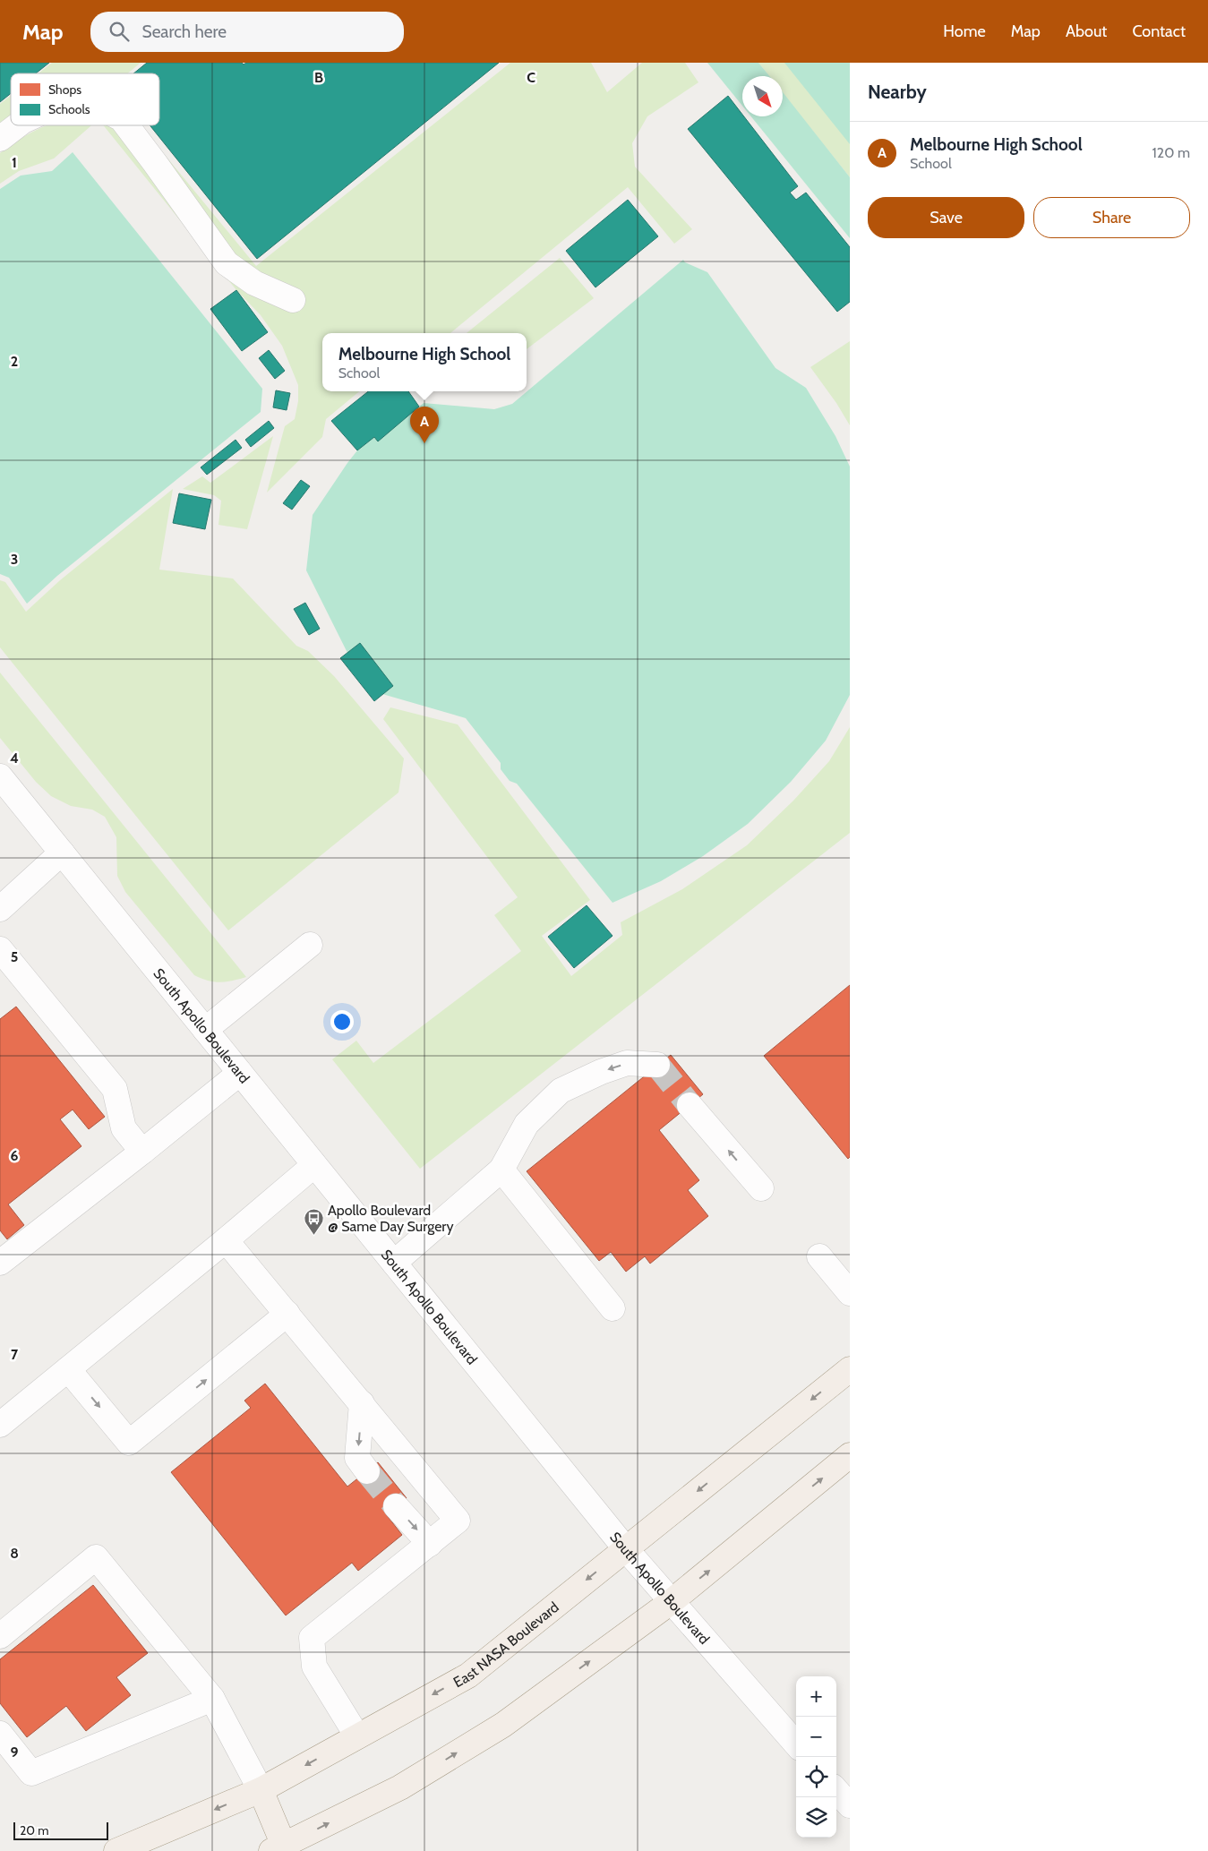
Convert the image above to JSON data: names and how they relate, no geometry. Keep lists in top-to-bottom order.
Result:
{
  "streets": {
    "main road": ["East NASA Boulevard"],
    "street": ["South Apollo Boulevard"]
  },
  "crossings": [
    ["South Apollo Boulevard", "East NASA Boulevard"]
  ],
  "places": {
    "bus stop": ["Apollo Boulevard @ Same Day Surgery"]
  },
  "legend": ["Shops", "Schools"],
  "scale_bar": "20 m",
  "north": "bottom right",
  "page": {
    "header": "Map",
    "search": "Search here",
    "nav": [
      "Home",
      "Map",
      "About",
      "Contact"
    ],
    "heading": "Nearby",
    "list": [
      {
        "mark": "A",
        "name": "Melbourne High School",
        "note": "School",
        "value": "120 m"
      }
    ],
    "buttons": ["Save", "Share"],
    "popup": ["Melbourne High School", "School"],
    "pins": "A",
    "map_buttons": ["+", "−"],
    "scale": "20 m"
  },
  "grid": {
    "columns": ["B", "C"],
    "rows": [
      "1",
      "2",
      "3",
      "4",
      "5",
      "6",
      "7",
      "8",
      "9"
    ]
  }
}
